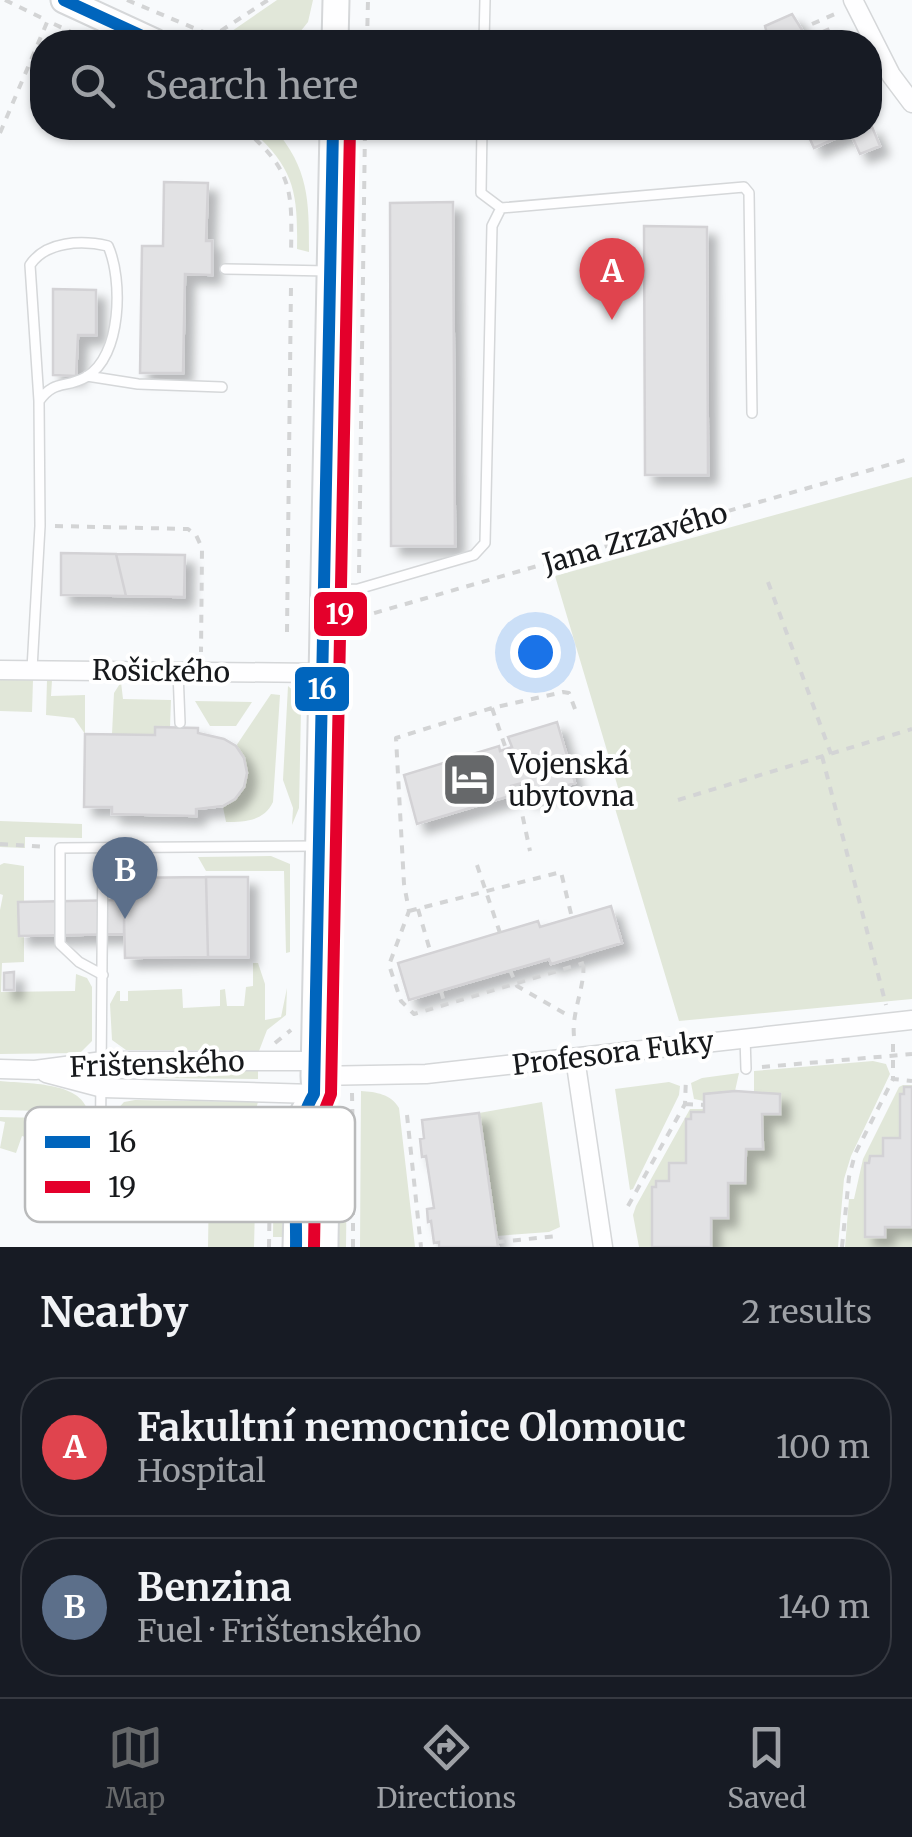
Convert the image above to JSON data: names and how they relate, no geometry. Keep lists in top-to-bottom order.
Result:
{
  "streets": {
    "street": ["Rošického", "Profesora Fuky", "Frištenského"],
    "path": ["Jana Zrzavého"]
  },
  "crossings": [
    ["Profesora Fuky", "Frištenského"]
  ],
  "places": {
    "hotel": ["Vojenská ubytovna"]
  },
  "lines": ["transit line 16", "transit line 19"],
  "legend": ["16", "19"],
  "page": {
    "search": "Search here",
    "pins": ["A", "B"],
    "heading": ["Nearby", "2 results"],
    "list": [
      {
        "mark": "A",
        "name": "Fakultní nemocnice Olomouc",
        "note": "Hospital",
        "value": "100 m"
      },
      {
        "mark": "B",
        "name": "Benzina",
        "note": "Fuel · Frištenského",
        "value": "140 m"
      }
    ],
    "nav": ["Map", "Directions", "Saved"]
  }
}
